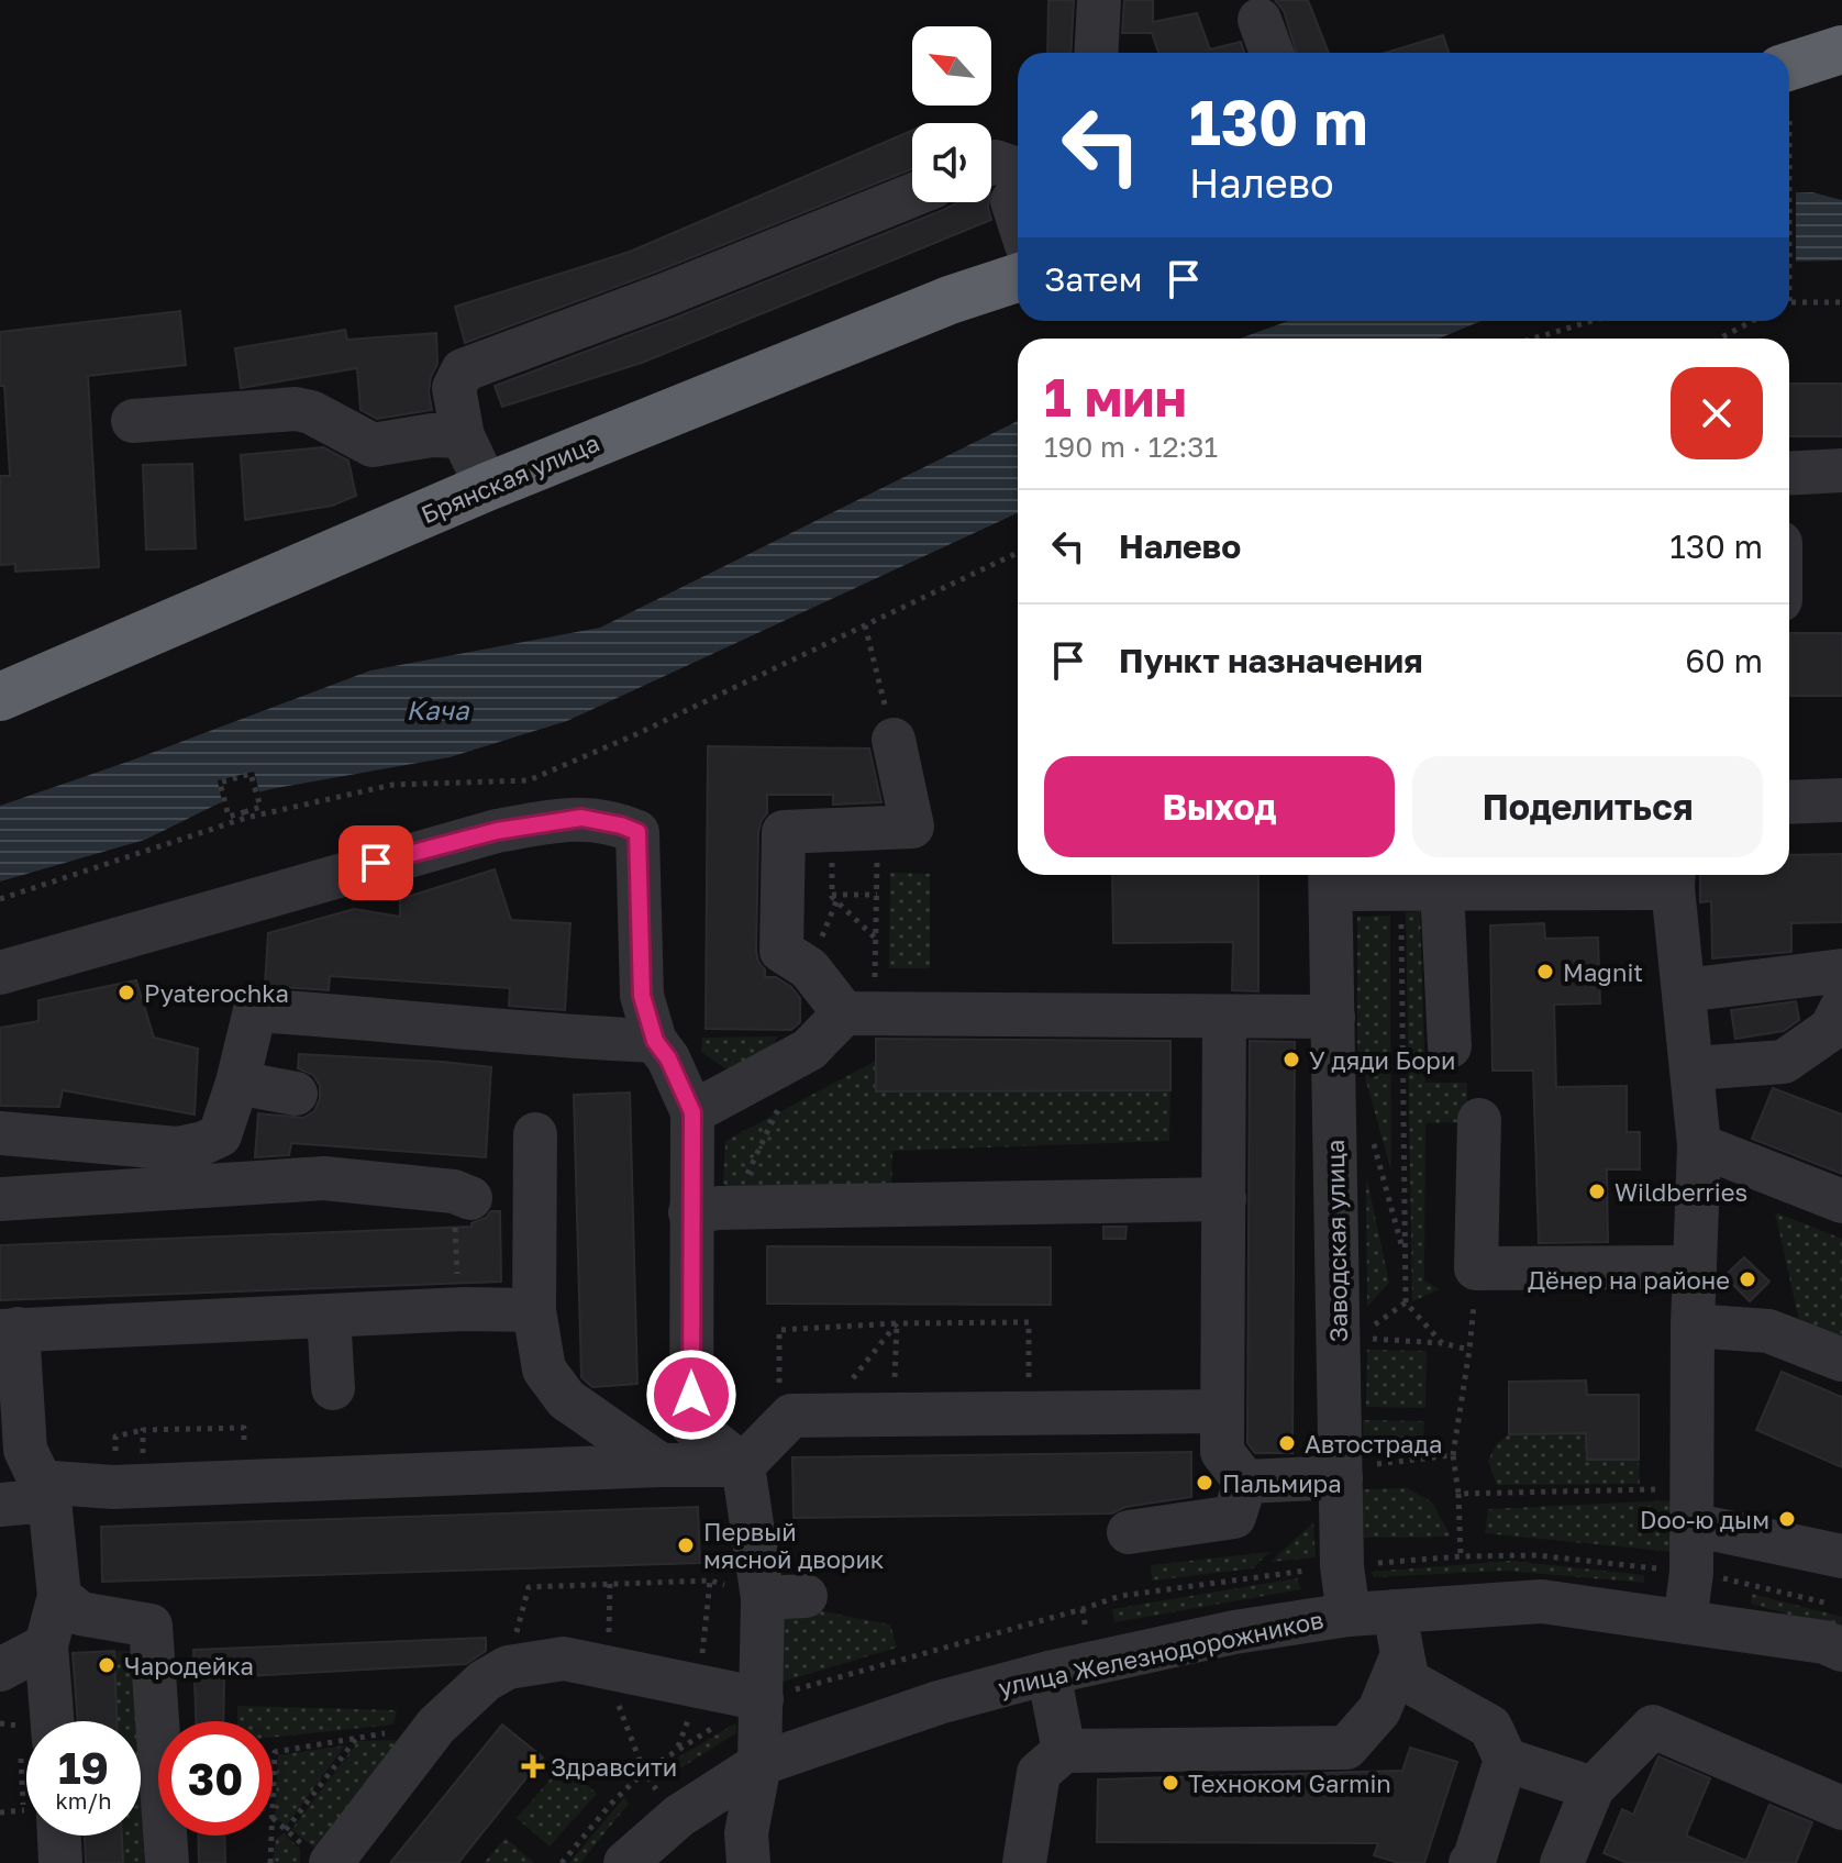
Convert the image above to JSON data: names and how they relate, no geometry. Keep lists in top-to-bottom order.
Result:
{
  "streets": {
    "highway": ["Брянская улица"],
    "street": ["Заводская улица", "улица Железнодорожников"]
  },
  "crossings": [
    ["Заводская улица", "улица Железнодорожников"]
  ],
  "water": ["Кача"],
  "places": {
    "other": [
      "Magnit",
      "Pyaterochka",
      "У дяди Бори",
      "Wildberries",
      "Дёнер на районе",
      "Автострада",
      "Пальмира",
      "Doo-ю дым",
      "Первый мясной дворик",
      "Чародейка",
      "Техноком Garmin"
    ],
    "health": ["Здравсити"]
  },
  "north": "top left",
  "page": {
    "turn": ["130 m", "Налево"],
    "then": "Затем",
    "heading": ["1 мин", "190 m · 12:31"],
    "list": [
      {
        "name": "Налево",
        "value": "130 m"
      },
      {
        "name": "Пункт назначения",
        "value": "60 m"
      }
    ],
    "buttons": ["Выход", "Поделиться"],
    "speed": "19 km/h",
    "limit": "30"
  }
}
